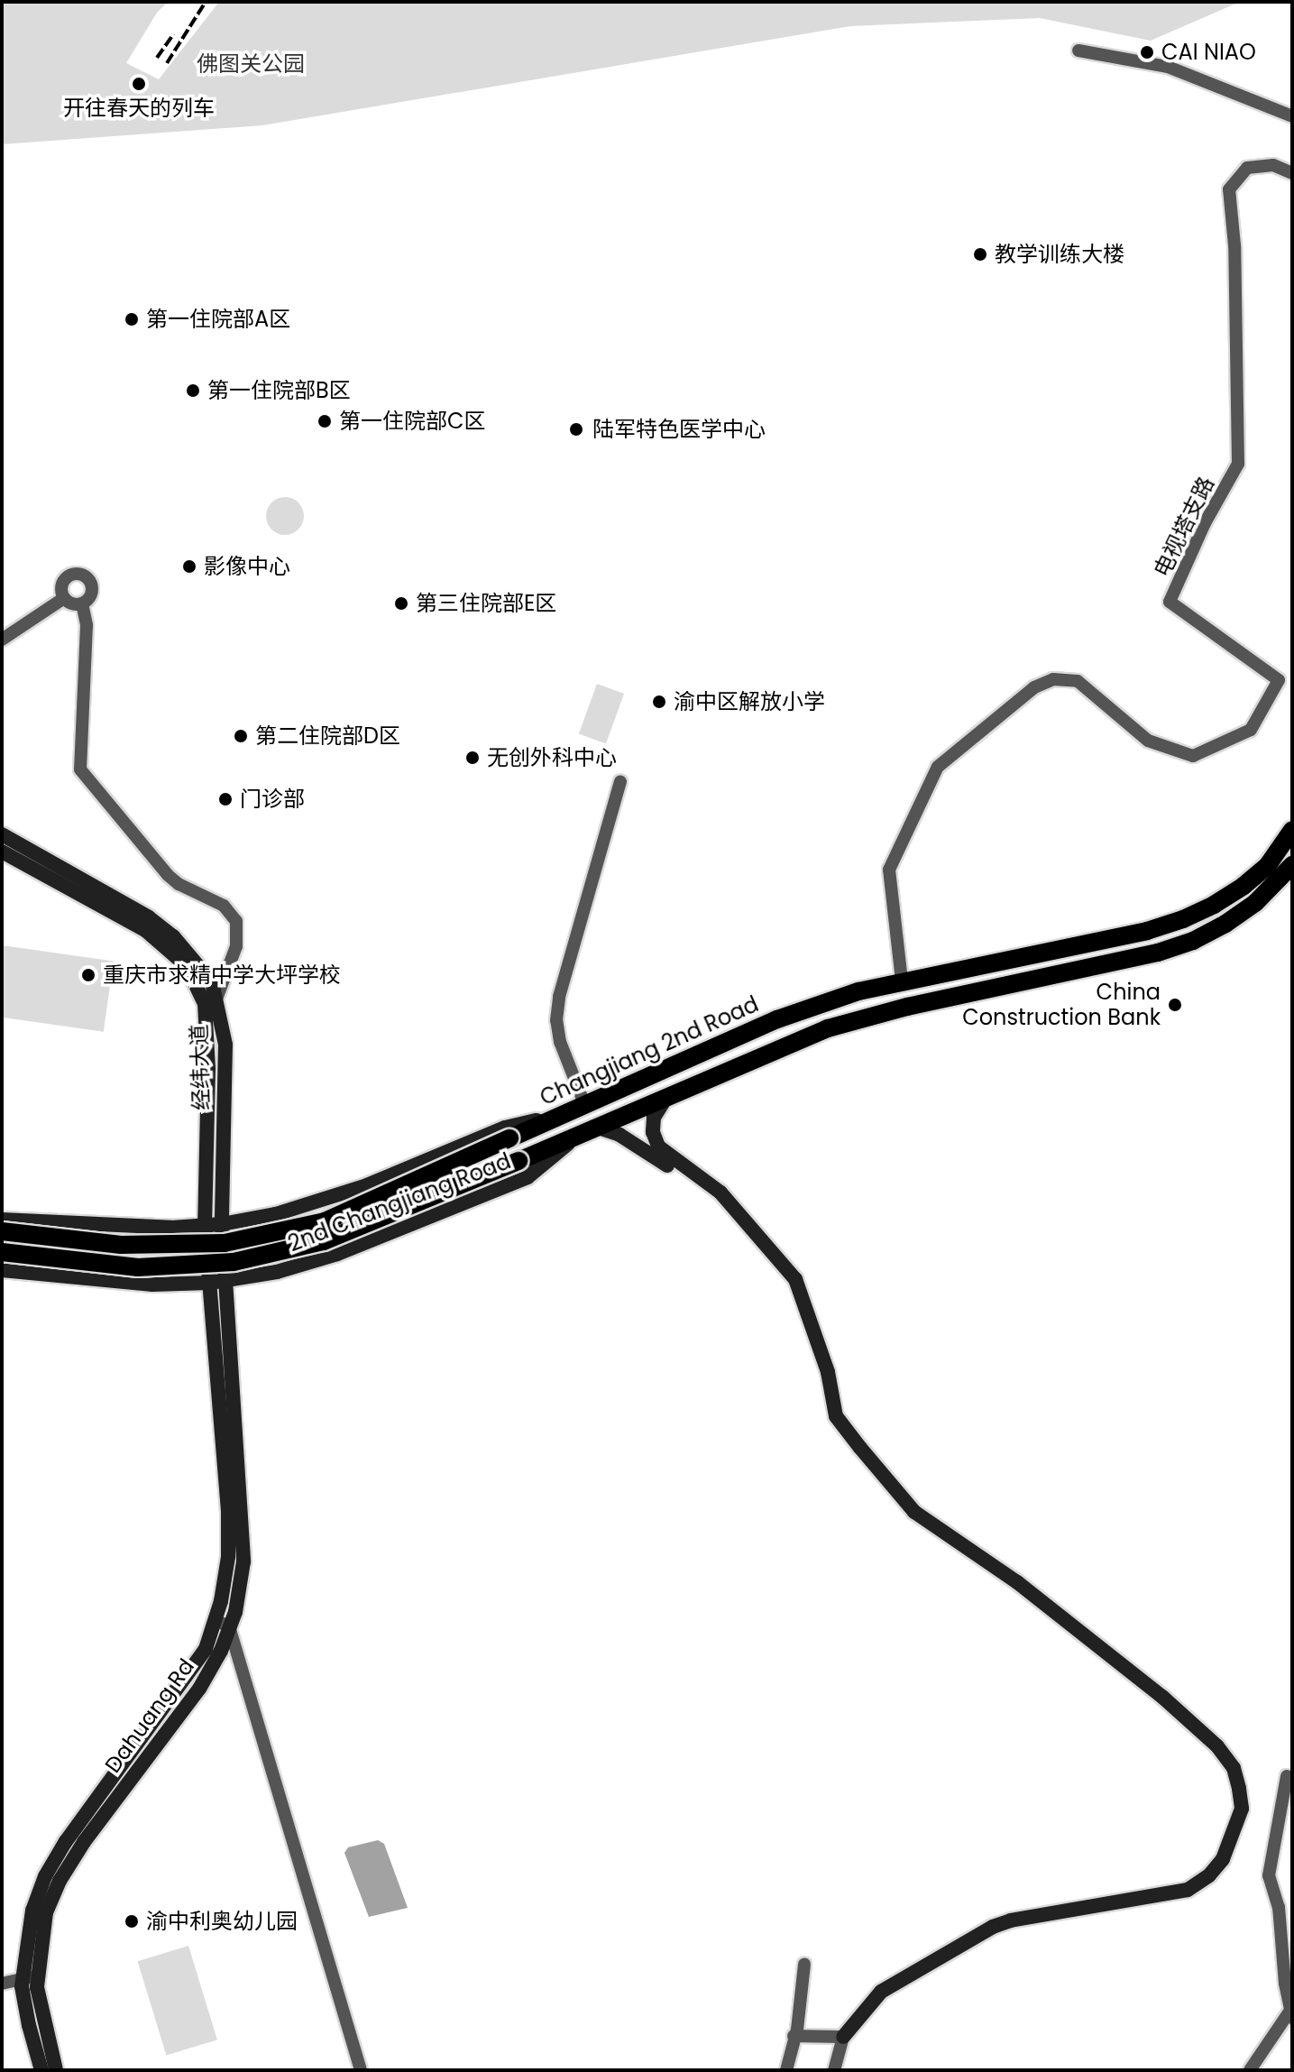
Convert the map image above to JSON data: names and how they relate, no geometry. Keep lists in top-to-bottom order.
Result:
{
  "streets": {
    "main road": ["Changjiang 2nd Road"],
    "street": [
      "电视塔支路",
      "经纬大道",
      "2nd Changjiang Road",
      "Dahuang Rd"
    ]
  },
  "crossings": [
    ["电视塔支路", "Changjiang 2nd Road"],
    ["Changjiang 2nd Road", "2nd Changjiang Road"],
    ["经纬大道", "2nd Changjiang Road"],
    ["经纬大道", "Dahuang Rd"],
    ["2nd Changjiang Road", "Dahuang Rd"]
  ],
  "parks": ["佛图关公园"],
  "places": [
    "CAI NIAO",
    "开往春天的列车",
    "教学训练大楼",
    "第一住院部A区",
    "第一住院部B区",
    "第一住院部C区",
    "陆军特色医学中心",
    "影像中心",
    "第三住院部E区",
    "渝中区解放小学",
    "第二住院部D区",
    "无创外科中心",
    "门诊部",
    "重庆市求精中学大坪学校",
    "China Construction Bank",
    "渝中利奥幼儿园"
  ]
}
